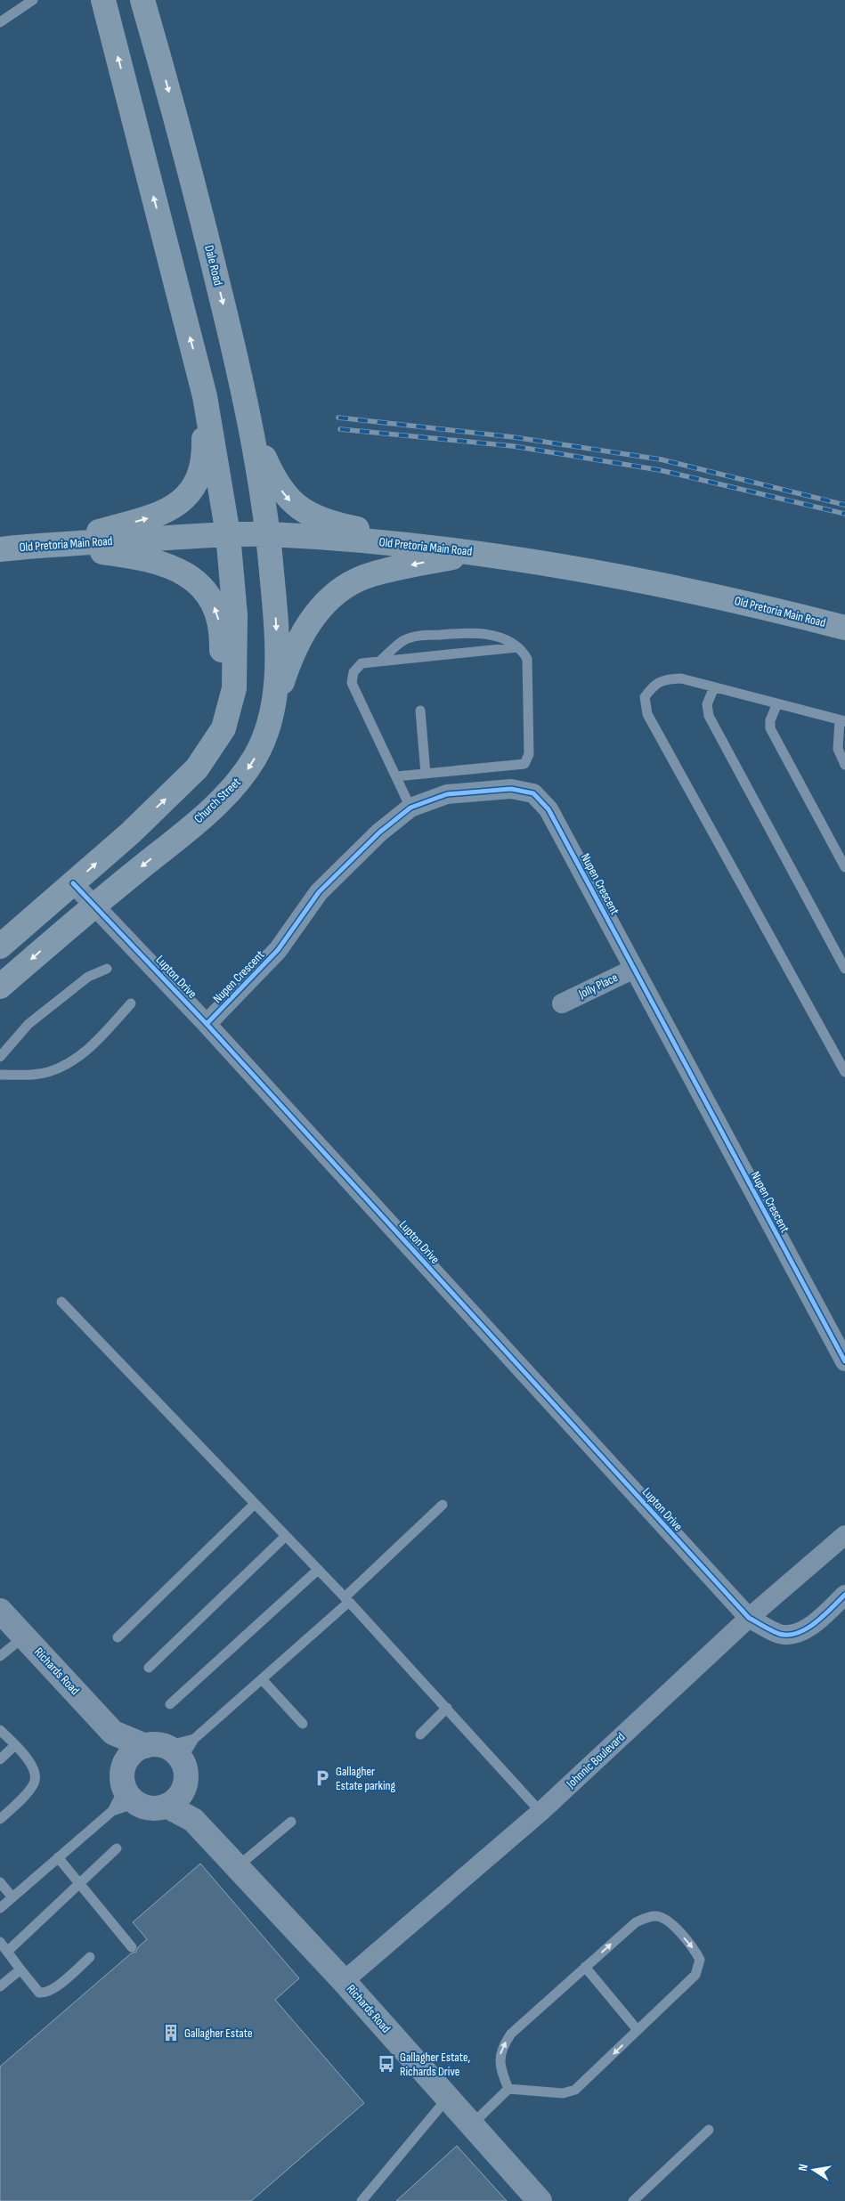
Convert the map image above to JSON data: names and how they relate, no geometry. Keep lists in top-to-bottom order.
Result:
{
  "streets": {
    "main road": ["Dale Road", "Old Pretoria Main Road", "Church Street"],
    "street": [
      "Nupen Crescent",
      "Lupton Drive",
      "Jolly Place",
      "Richards Road",
      "Johnnic Boulevard"
    ]
  },
  "crossings": [
    ["Dale Road", "Old Pretoria Main Road"],
    ["Dale Road", "Church Street"],
    ["Old Pretoria Main Road", "Church Street"],
    ["Church Street", "Lupton Drive"],
    ["Nupen Crescent", "Lupton Drive"],
    ["Nupen Crescent", "Jolly Place"],
    ["Lupton Drive", "Johnnic Boulevard"],
    ["Richards Road", "Johnnic Boulevard"]
  ],
  "places": {
    "parking": ["Gallagher Estate parking"],
    "building": ["Gallagher Estate"],
    "bus stop": ["Gallagher Estate, Richards Drive"]
  },
  "north": "left"
}
